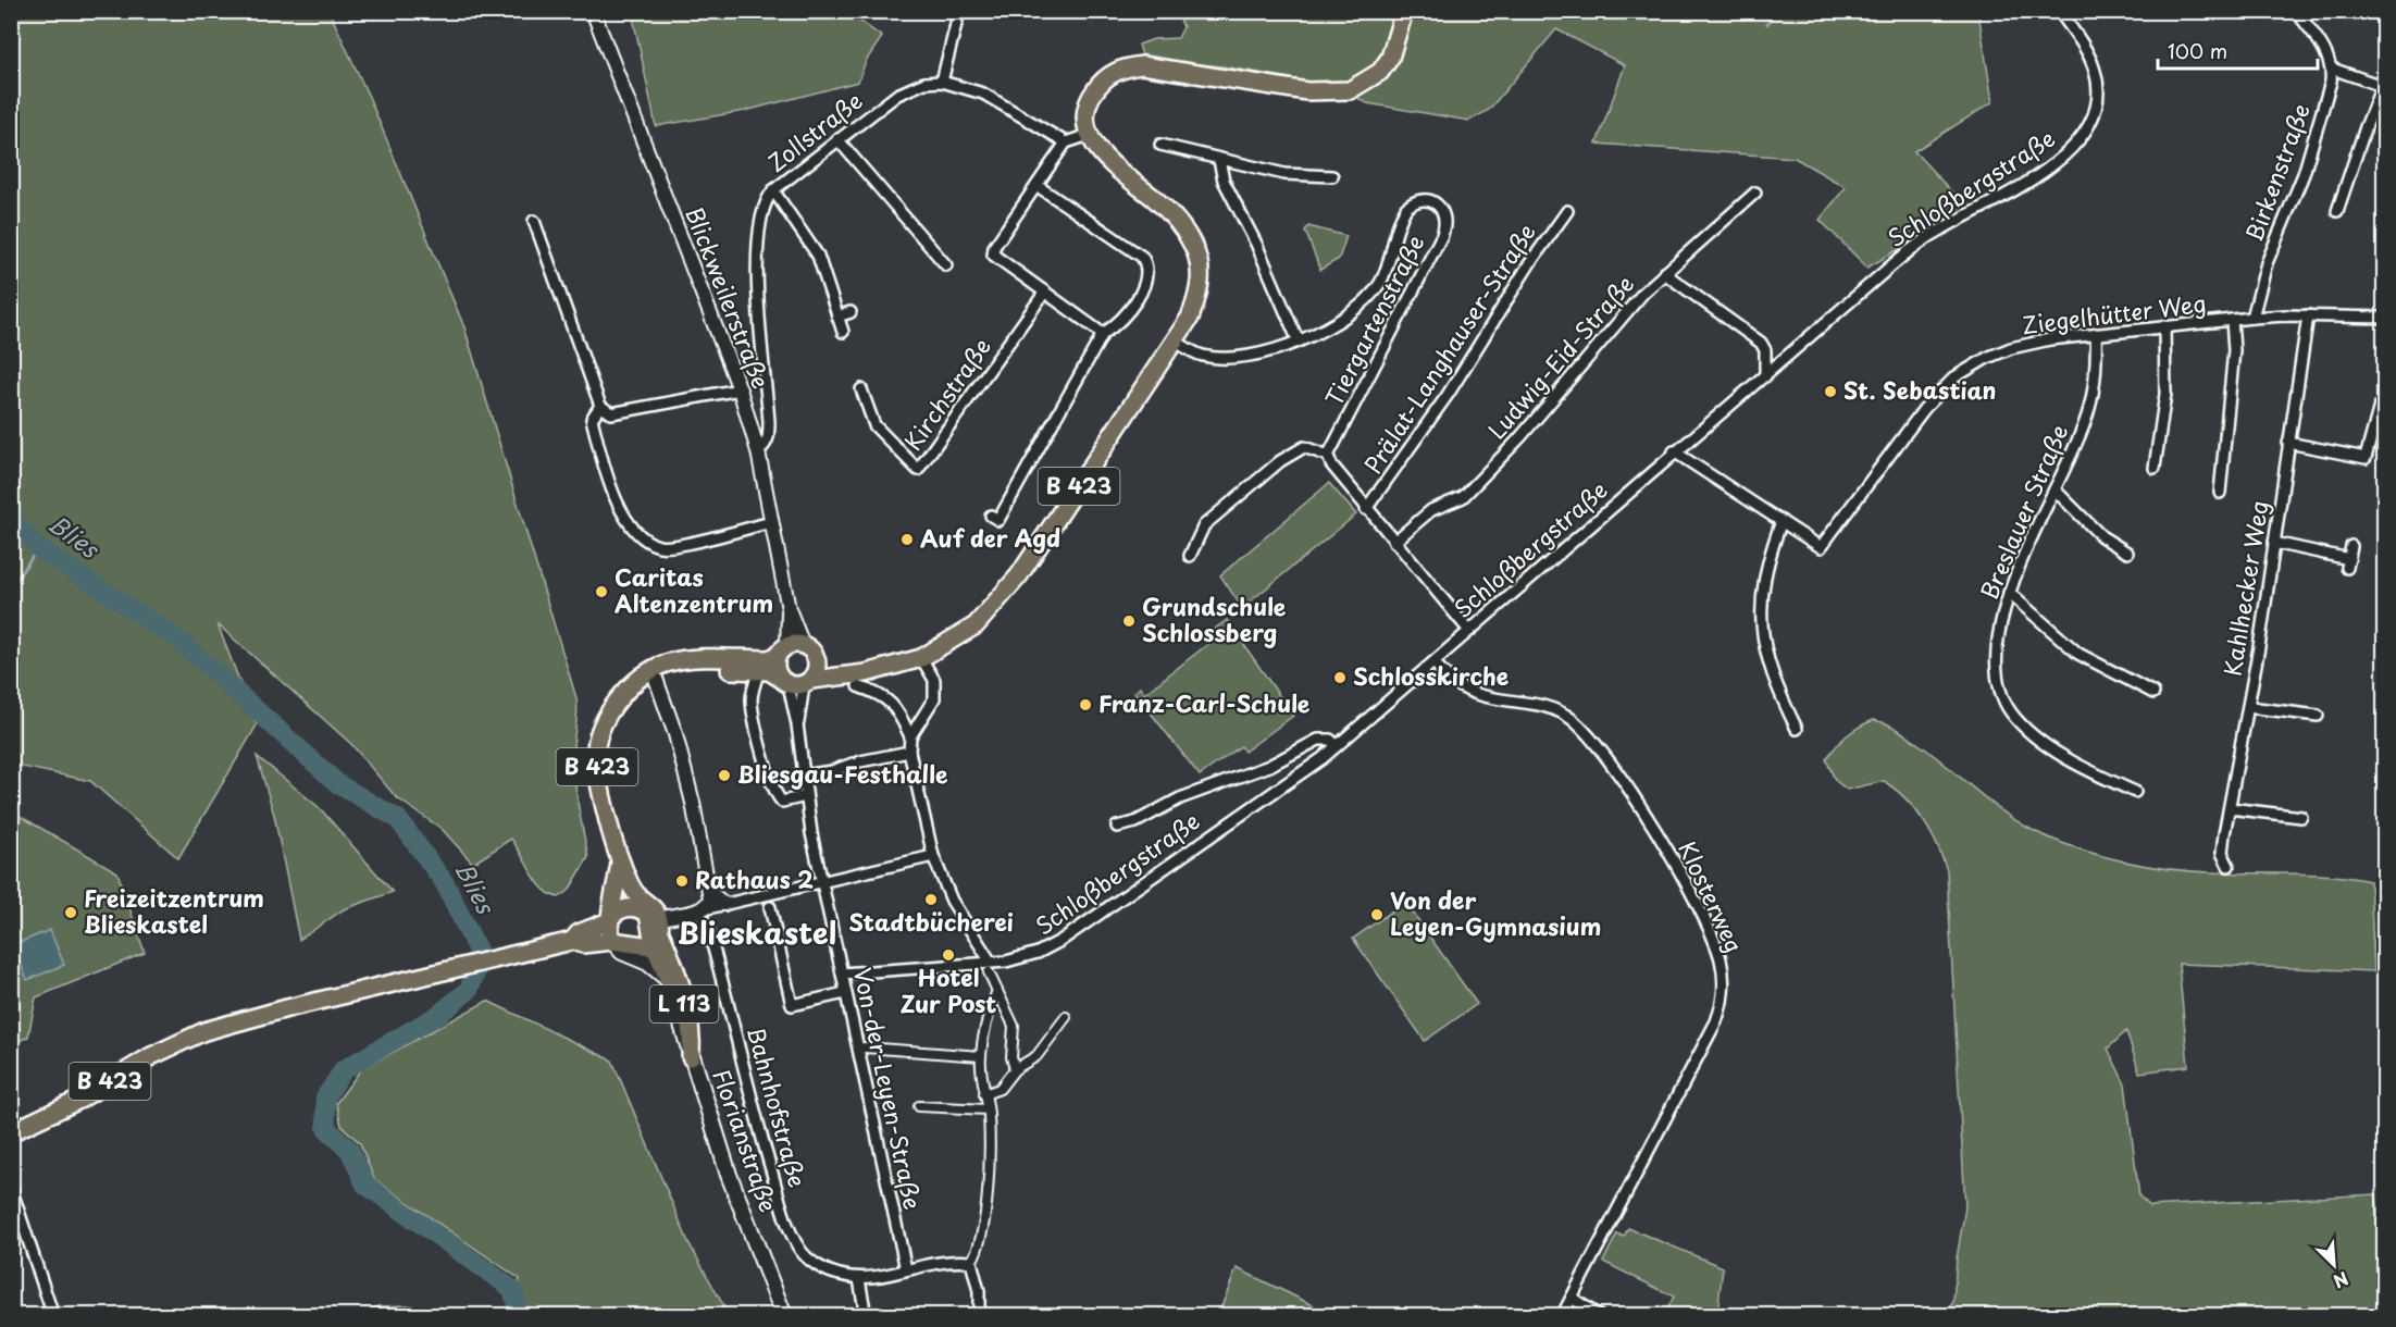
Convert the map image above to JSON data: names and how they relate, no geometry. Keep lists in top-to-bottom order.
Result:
{
  "streets": {
    "main road": ["B 423", "L 113", "Florianstraße"],
    "street": [
      "Zollstraße",
      "Birkenstraße",
      "Schloßbergstraße",
      "Blickweilerstraße",
      "Ziegelhütter Weg",
      "Tiergartenstraße",
      "Prälat-Langhauser-Straße",
      "Ludwig-Eid-Straße",
      "Kirchstraße",
      "Breslauer Straße",
      "Kahlhecker Weg",
      "Klosterweg",
      "Von-der-Leyen-Straße",
      "Bahnhofstraße"
    ]
  },
  "crossings": [
    ["Zollstraße", "Blickweilerstraße"],
    ["Birkenstraße", "Ziegelhütter Weg"],
    ["Schloßbergstraße", "Klosterweg"],
    ["Schloßbergstraße", "Von-der-Leyen-Straße"],
    ["Blickweilerstraße", "B 423"],
    ["Ziegelhütter Weg", "Breslauer Straße"],
    ["Ziegelhütter Weg", "Kahlhecker Weg"],
    ["Tiergartenstraße", "B 423"],
    ["B 423", "L 113"],
    ["B 423", "Von-der-Leyen-Straße"],
    ["L 113", "Von-der-Leyen-Straße"],
    ["L 113", "Bahnhofstraße"],
    ["L 113", "Florianstraße"]
  ],
  "districts": ["Blieskastel"],
  "water": ["Blies"],
  "places": [
    "St. Sebastian",
    "Auf der Agd",
    "Caritas Altenzentrum",
    "Grundschule Schlossberg",
    "Schlosskirche",
    "Franz-Carl-Schule",
    "Bliesgau-Festhalle",
    "Rathaus 2",
    "Stadtbücherei",
    "Freizeitzentrum Blieskastel",
    "Von der Leyen-Gymnasium",
    "Hotel Zur Post"
  ],
  "scale_bar": "100 m",
  "north": "bottom right"
}
